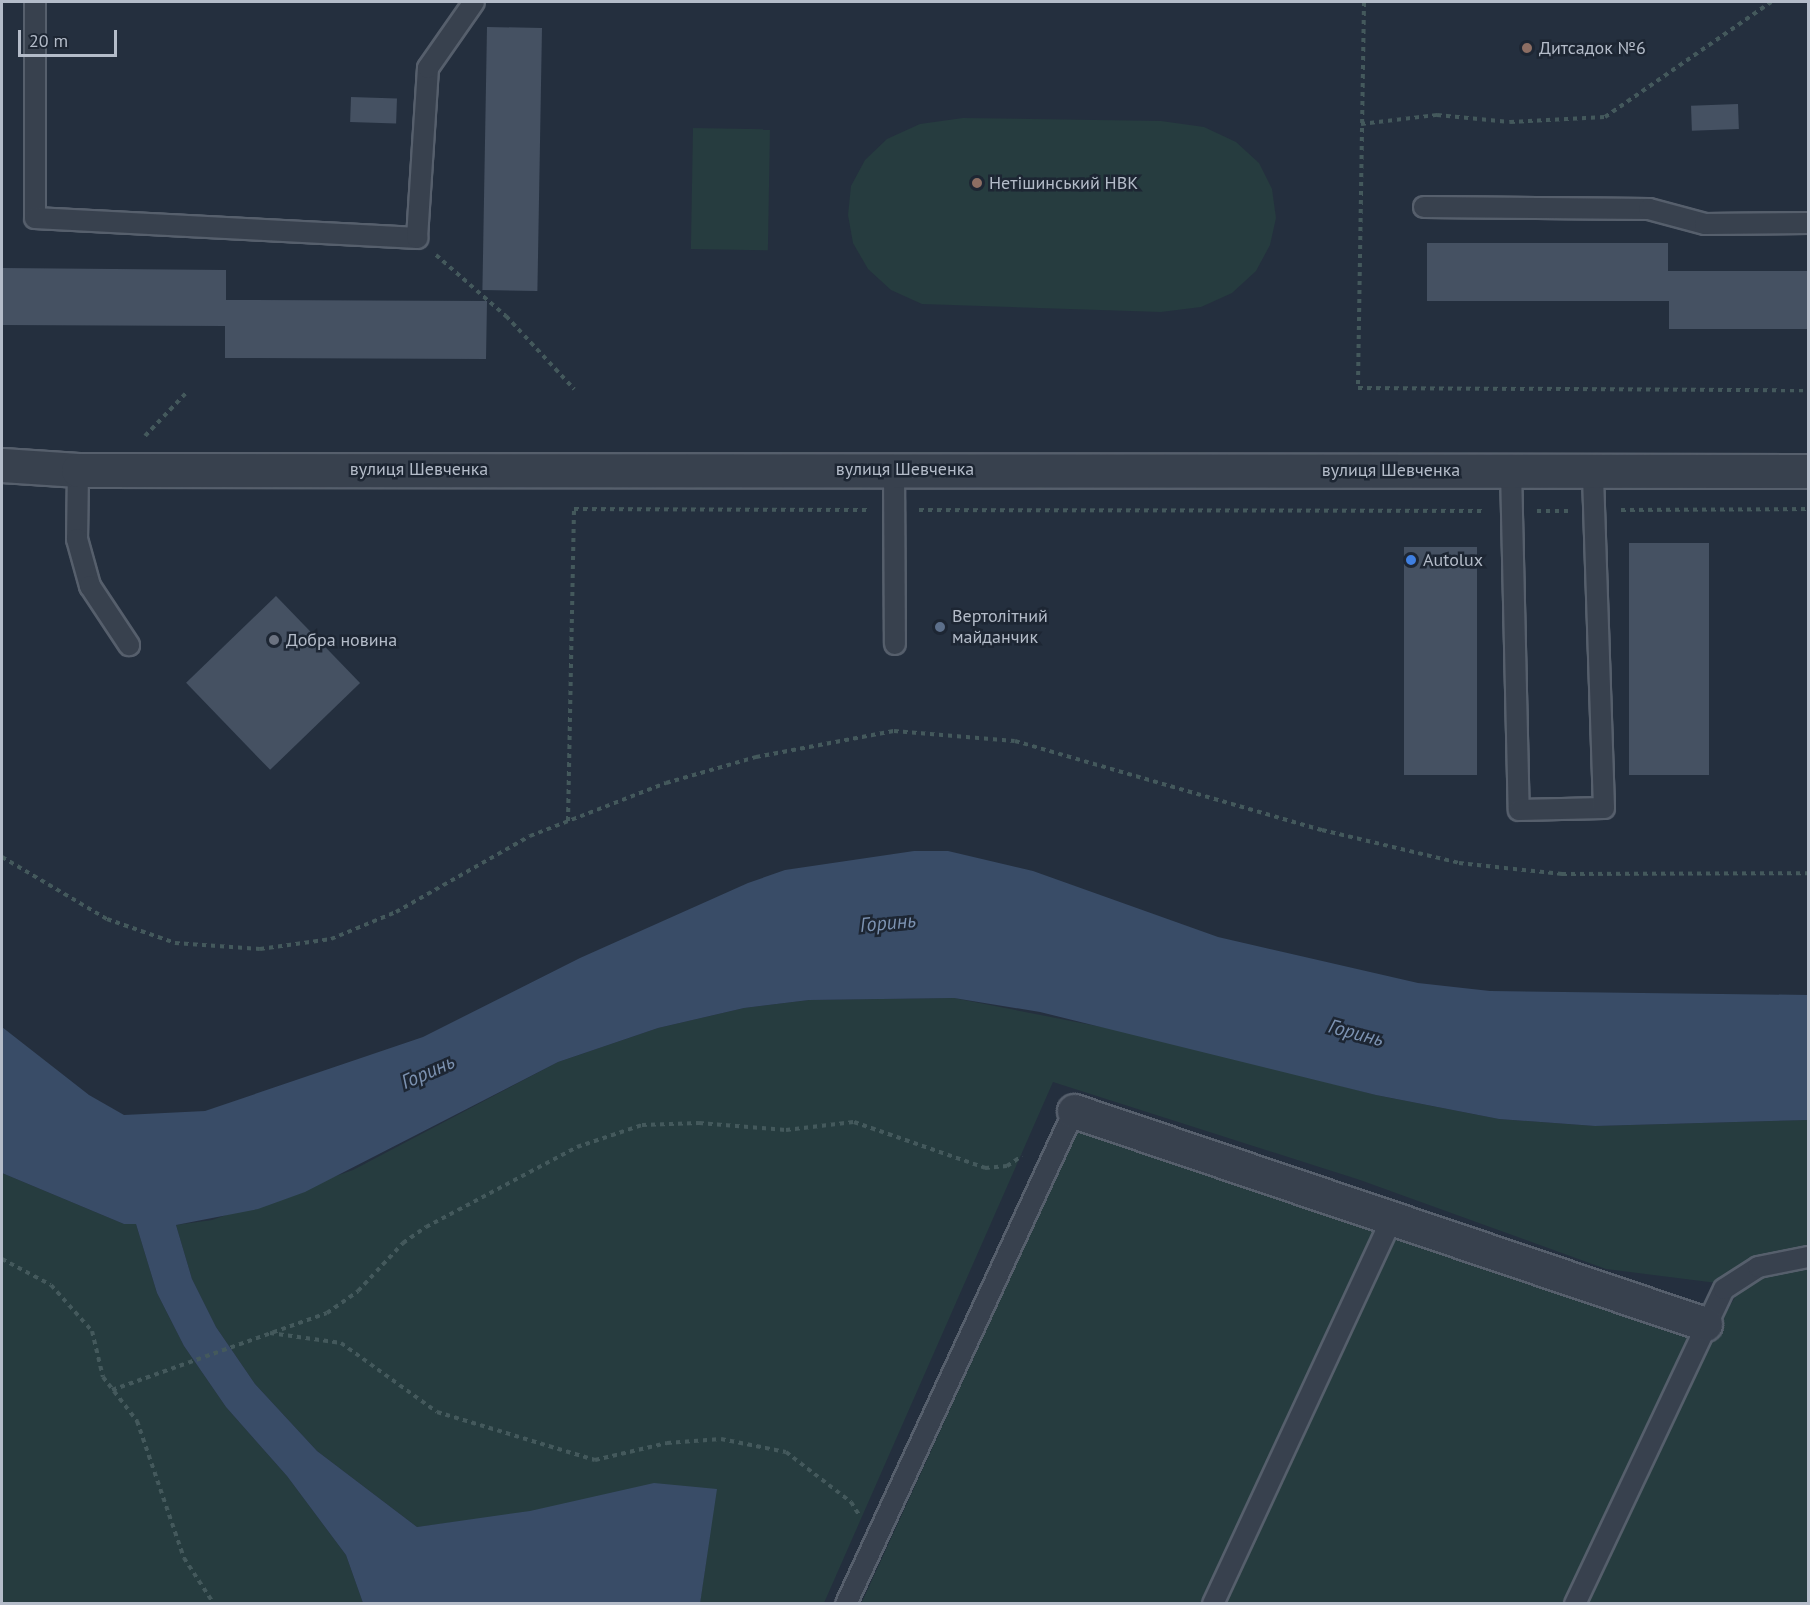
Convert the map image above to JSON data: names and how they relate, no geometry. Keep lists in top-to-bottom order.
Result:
{
  "streets": {
    "street": ["вулиця Шевченка"]
  },
  "water": ["Горинь"],
  "places": [
    "Дитсадок №6",
    "Нетішинський НВК",
    "Autolux",
    "Вертолітний майданчик",
    "Добра новина"
  ],
  "scale_bar": "20 m"
}
